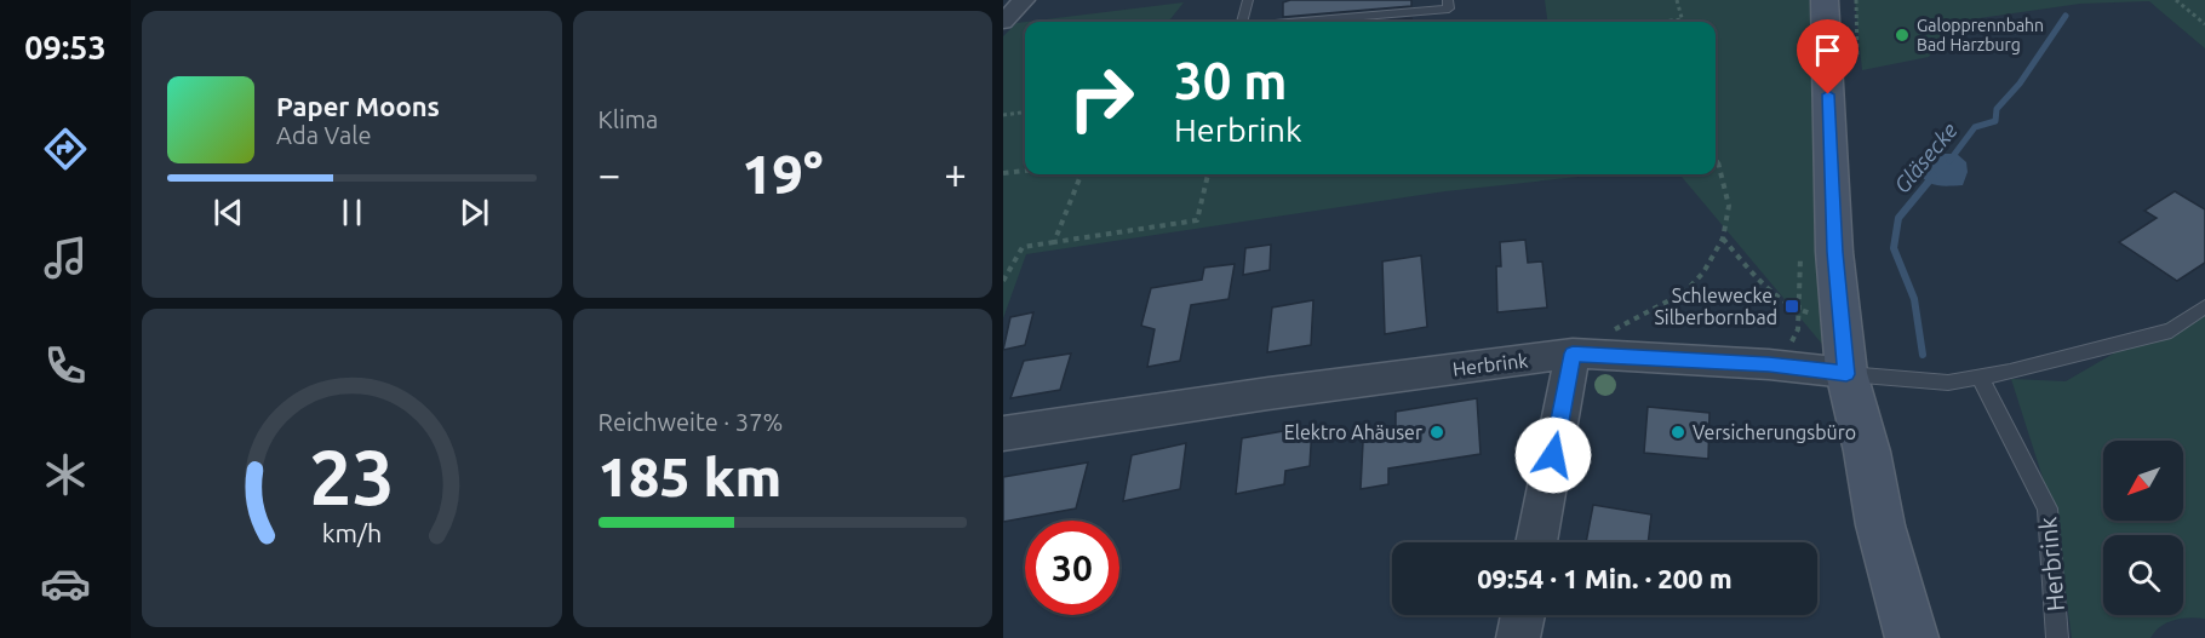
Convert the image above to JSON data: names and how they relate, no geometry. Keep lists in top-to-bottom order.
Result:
{
  "streets": {
    "street": ["Herbrink"]
  },
  "water": ["Gläsecke"],
  "places": {
    "other": ["Galopprennbahn Bad Harzburg", "Elektro Ahäuser", "Versicherungsbüro"],
    "transit": ["Schlewecke, Silberbornbad"]
  },
  "north": "bottom left",
  "page": {
    "tabs": "09:53",
    "tile": [
      "Klima",
      ["Reichweite · 37%", "185 km"]
    ],
    "turn": ["30 m", "Herbrink"],
    "song": ["Paper Moons", "Ada Vale"],
    "heat": ["−", "19°", "+"],
    "limit": "30",
    "trip": "09:54 · 1 Min. · 200 m",
    "gauge": ["23", "km/h"]
  }
}
